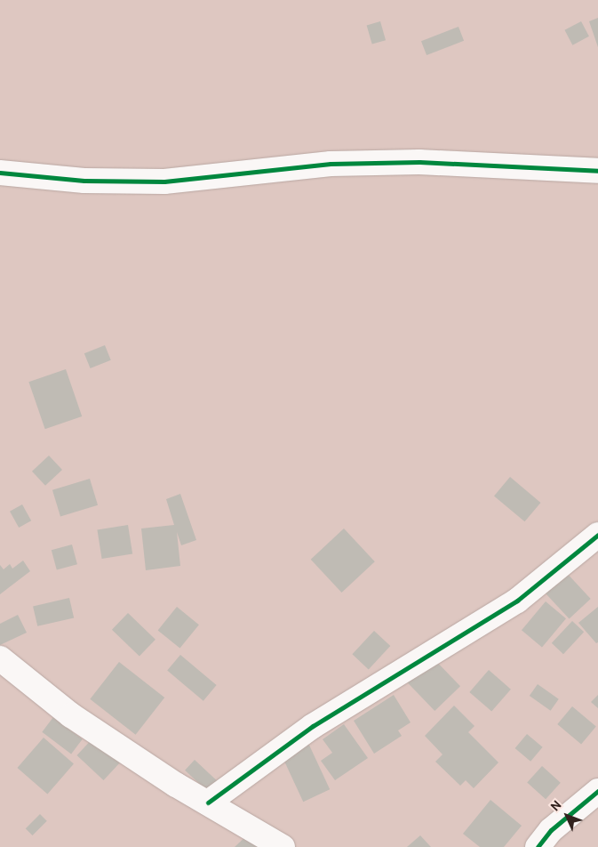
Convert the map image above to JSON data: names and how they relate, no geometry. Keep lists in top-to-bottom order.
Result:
{
  "north": "top left"
}
